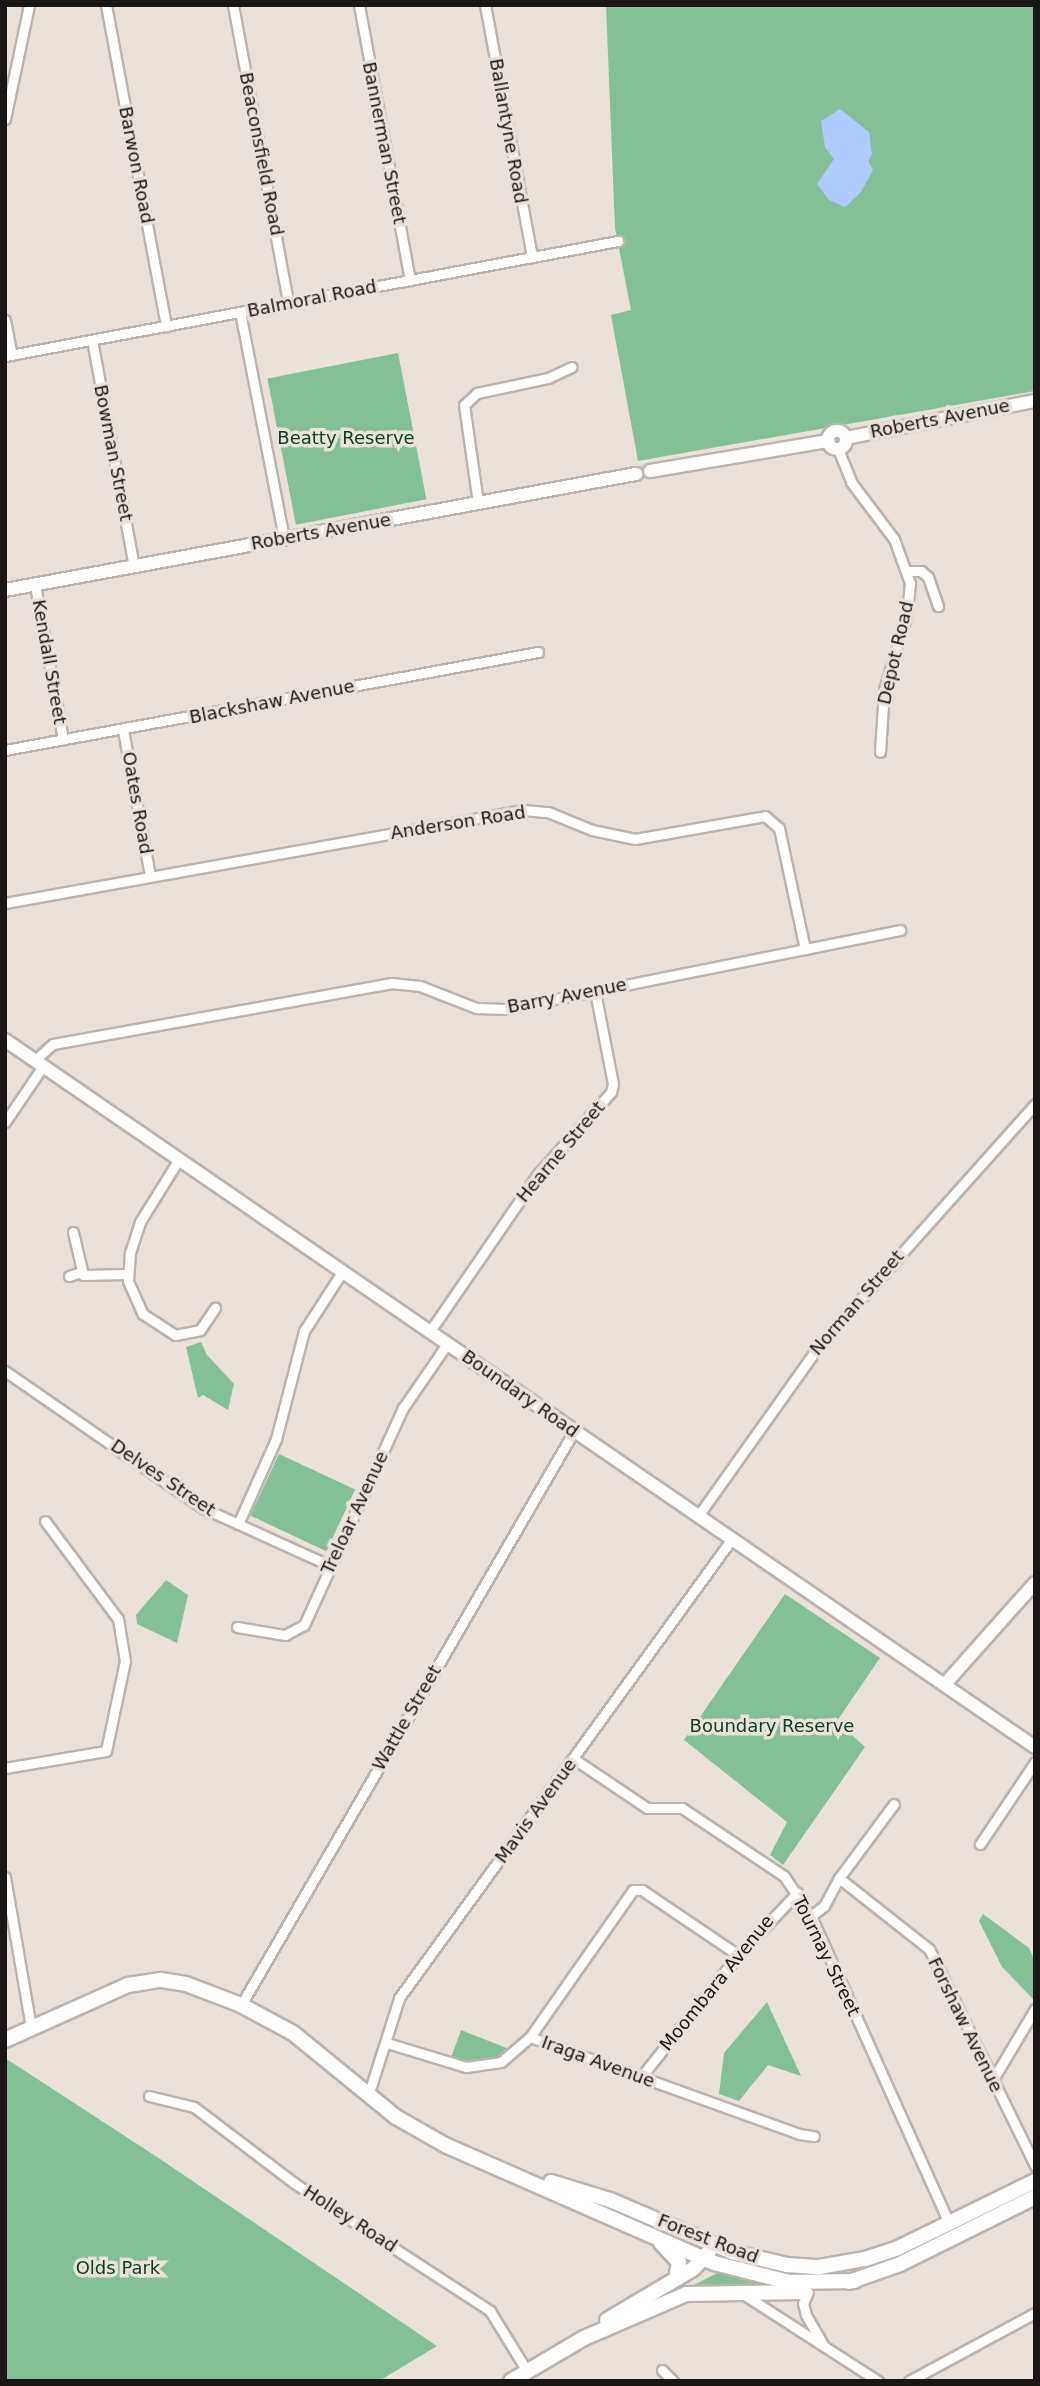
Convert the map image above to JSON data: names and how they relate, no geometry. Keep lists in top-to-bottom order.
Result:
{
  "streets": {
    "main road": ["Roberts Avenue", "Boundary Road", "Forest Road"],
    "street": [
      "Ballantyne Road",
      "Bannerman Street",
      "Beaconsfield Road",
      "Barwon Road",
      "Balmoral Road",
      "Bowman Street",
      "Depot Road",
      "Kendall Street",
      "Blackshaw Avenue",
      "Oates Road",
      "Anderson Road",
      "Barry Avenue",
      "Hearne Street",
      "Norman Street",
      "Delves Street",
      "Treloar Avenue",
      "Wattle Street",
      "Mavis Avenue",
      "Tournay Street",
      "Moombara Avenue",
      "Forshaw Avenue",
      "Iraga Avenue",
      "Holley Road"
    ]
  },
  "crossings": [
    ["Ballantyne Road", "Balmoral Road"],
    ["Bannerman Street", "Balmoral Road"],
    ["Beaconsfield Road", "Balmoral Road"],
    ["Barwon Road", "Balmoral Road"],
    ["Balmoral Road", "Bowman Street"],
    ["Roberts Avenue", "Bowman Street"],
    ["Roberts Avenue", "Depot Road"],
    ["Roberts Avenue", "Kendall Street"],
    ["Kendall Street", "Blackshaw Avenue"],
    ["Blackshaw Avenue", "Oates Road"],
    ["Oates Road", "Anderson Road"],
    ["Anderson Road", "Barry Avenue"],
    ["Barry Avenue", "Hearne Street"],
    ["Barry Avenue", "Boundary Road"],
    ["Hearne Street", "Boundary Road"],
    ["Norman Street", "Boundary Road"],
    ["Boundary Road", "Treloar Avenue"],
    ["Boundary Road", "Wattle Street"],
    ["Boundary Road", "Mavis Avenue"],
    ["Delves Street", "Treloar Avenue"],
    ["Wattle Street", "Forest Road"],
    ["Mavis Avenue", "Tournay Street"],
    ["Mavis Avenue", "Iraga Avenue"],
    ["Mavis Avenue", "Forest Road"],
    ["Tournay Street", "Moombara Avenue"],
    ["Tournay Street", "Forest Road"],
    ["Moombara Avenue", "Iraga Avenue"]
  ],
  "parks": ["Beatty Reserve", "Boundary Reserve", "Olds Park"]
}
